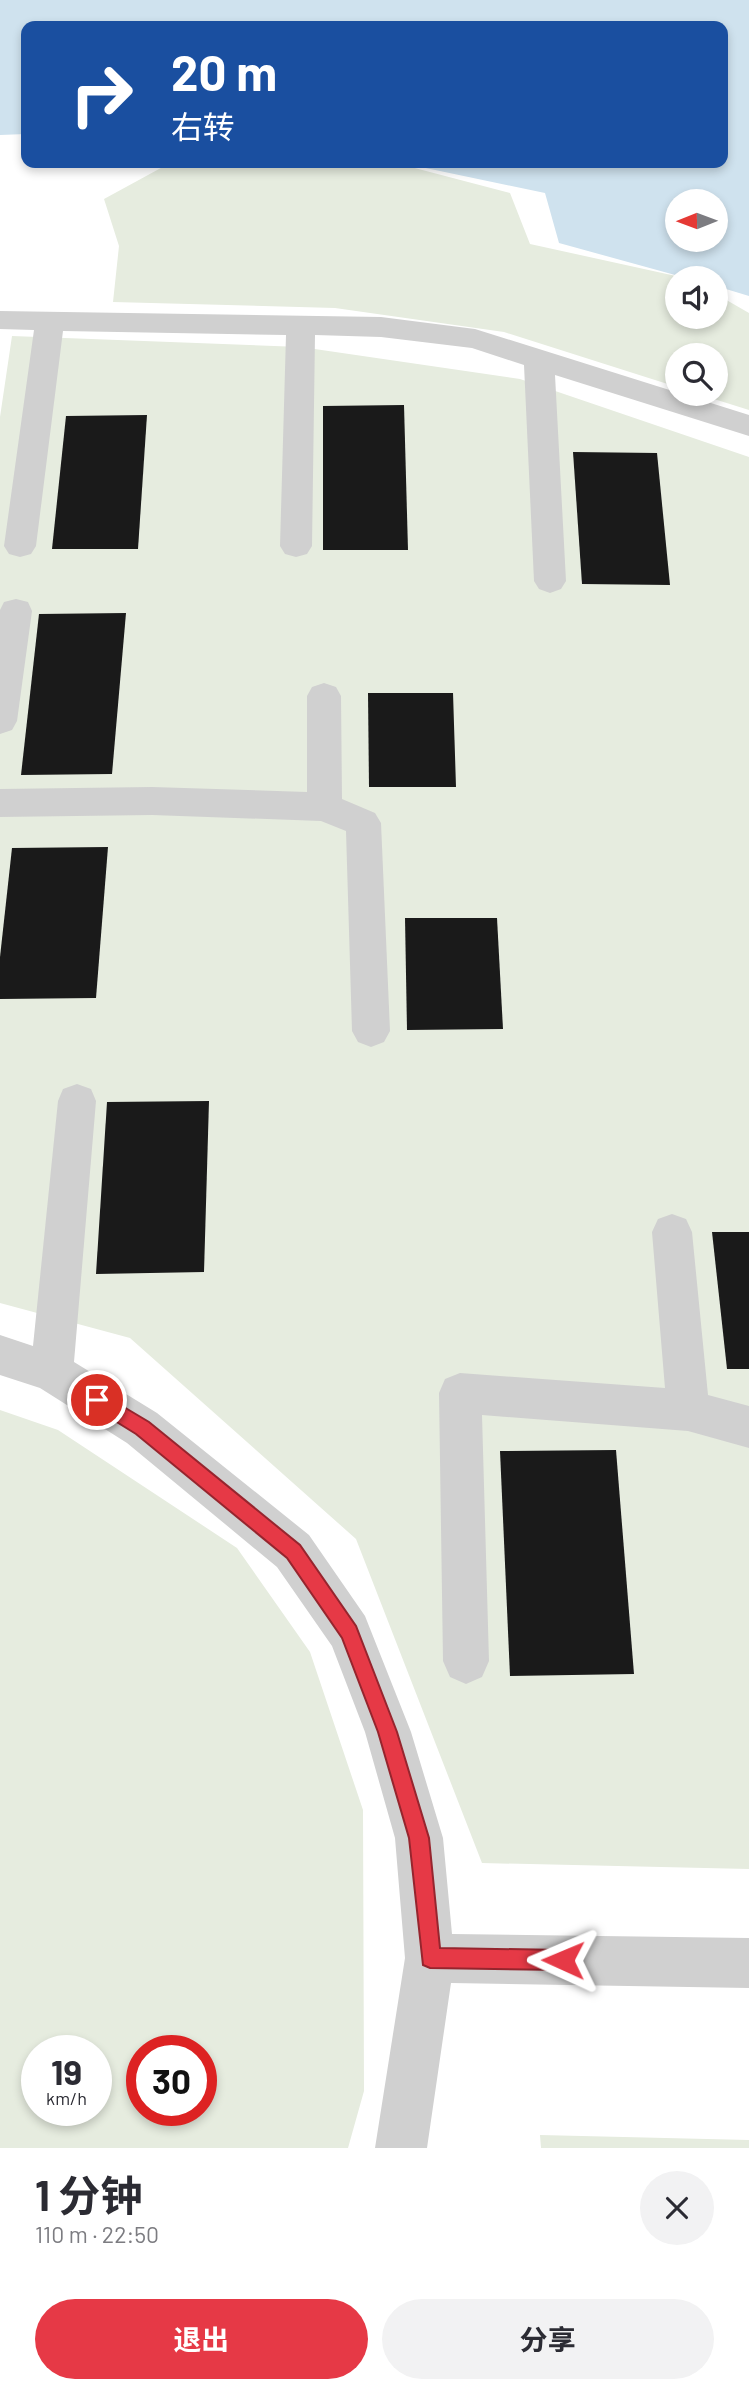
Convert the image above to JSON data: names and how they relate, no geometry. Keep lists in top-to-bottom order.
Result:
{
  "north": "left",
  "page": {
    "turn": ["20 m", "右转"],
    "speed": "19 km/h",
    "limit": "30",
    "heading": ["1 分钟", "110 m · 22:50"],
    "buttons": ["退出", "分享"]
  }
}
